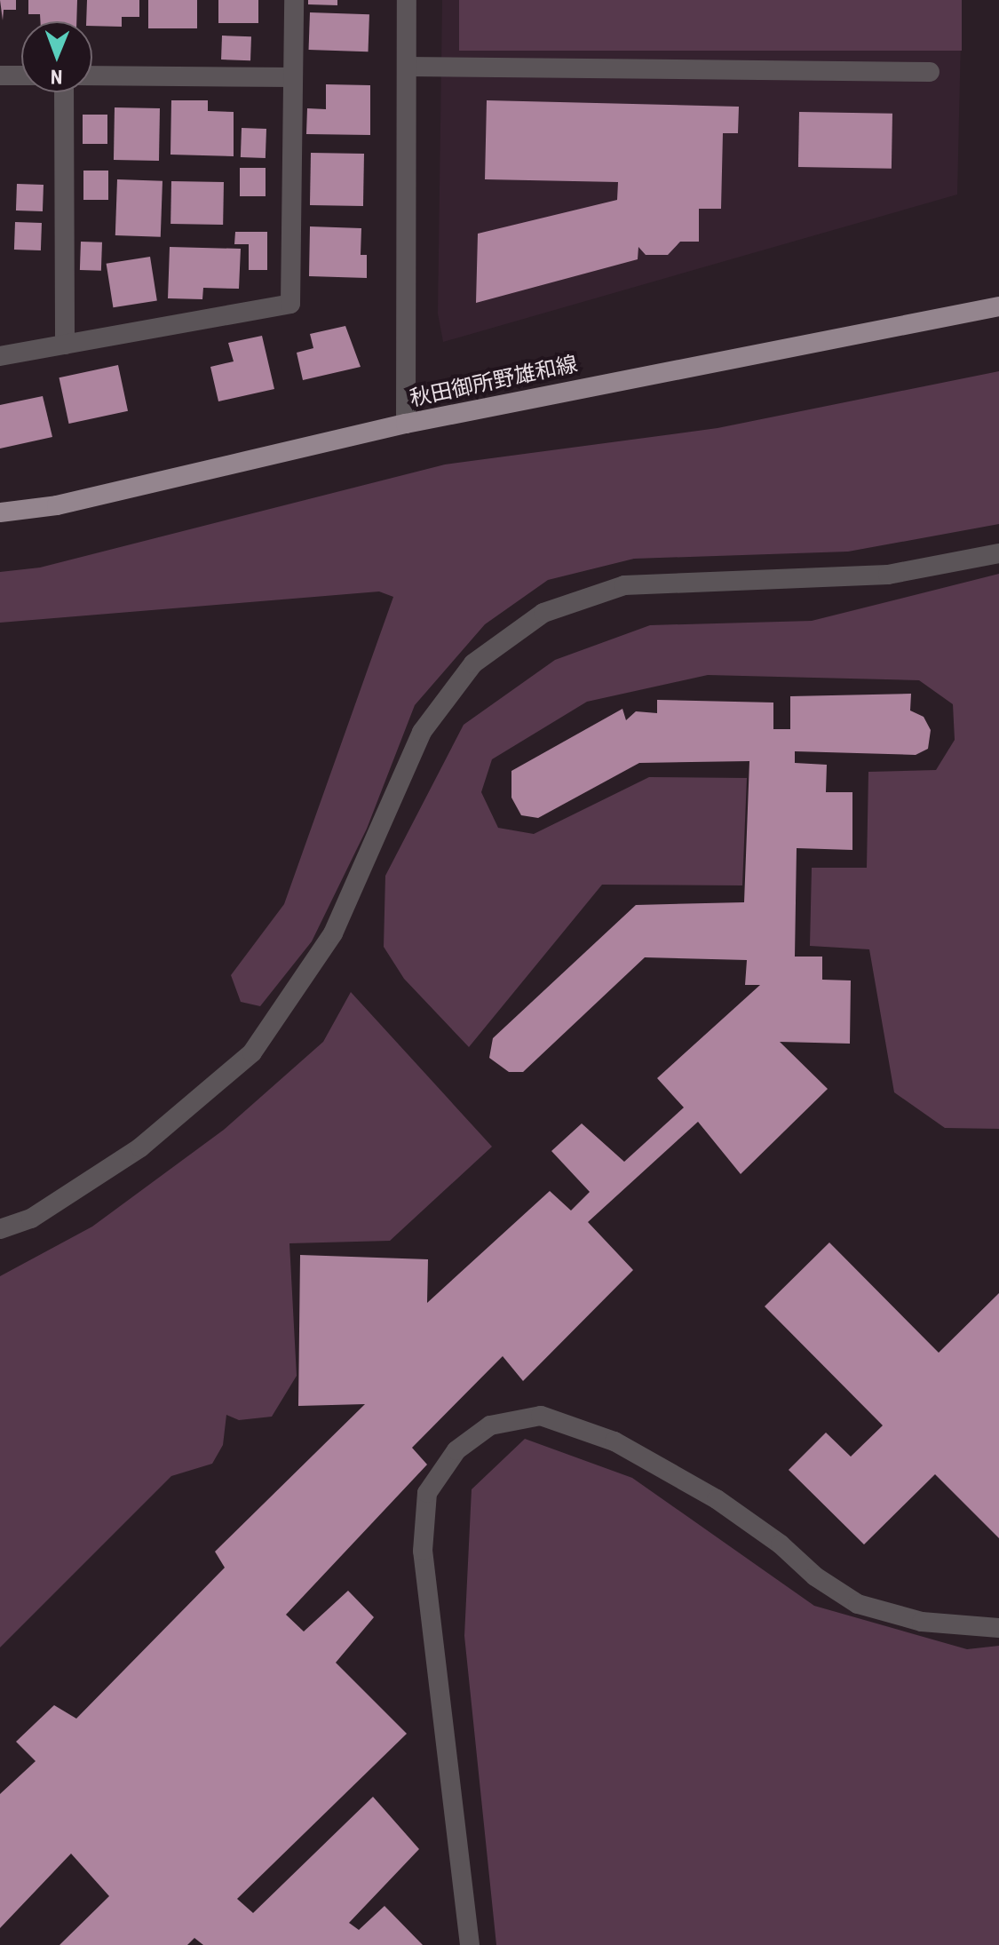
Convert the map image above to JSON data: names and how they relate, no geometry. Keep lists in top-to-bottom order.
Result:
{
  "streets": {
    "main road": ["秋田御所野雄和線"]
  },
  "north": "bottom"
}
